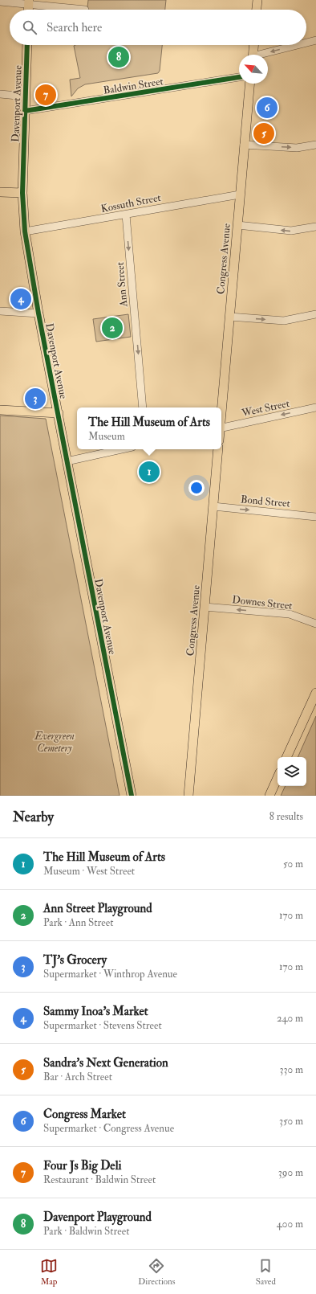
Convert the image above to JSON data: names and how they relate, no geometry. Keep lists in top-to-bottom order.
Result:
{
  "streets": {
    "main road": ["Davenport Avenue", "Congress Avenue"],
    "street": [
      "Baldwin Street",
      "Kossuth Street",
      "Ann Street",
      "West Street",
      "Bond Street",
      "Downes Street"
    ]
  },
  "crossings": [
    ["Baldwin Street", "Davenport Avenue"],
    ["Davenport Avenue", "Kossuth Street"],
    ["Kossuth Street", "Congress Avenue"],
    ["Kossuth Street", "Ann Street"],
    ["Congress Avenue", "Bond Street"],
    ["Congress Avenue", "Downes Street"]
  ],
  "one_way": [
    "Ann Street",
    "West Street",
    "Bond Street",
    "Downes Street"
  ],
  "parks": ["Evergreen Cemetery"],
  "north": "top left",
  "page": {
    "search": "Search here",
    "pins": [
      "8",
      "7",
      "6",
      "5",
      "4",
      "2",
      "3",
      "1"
    ],
    "popup": ["The Hill Museum of Arts", "Museum"],
    "heading": ["Nearby", "8 results"],
    "list": [
      {
        "mark": "1",
        "name": "The Hill Museum of Arts",
        "note": "Museum · West Street",
        "value": "50 m"
      },
      {
        "mark": "2",
        "name": "Ann Street Playground",
        "note": "Park · Ann Street",
        "value": "170 m"
      },
      {
        "mark": "3",
        "name": "TJ's Grocery",
        "note": "Supermarket · Winthrop Avenue",
        "value": "170 m"
      },
      {
        "mark": "4",
        "name": "Sammy Inoa's Market",
        "note": "Supermarket · Stevens Street",
        "value": "240 m"
      },
      {
        "mark": "5",
        "name": "Sandra's Next Generation",
        "note": "Bar · Arch Street",
        "value": "330 m"
      },
      {
        "mark": "6",
        "name": "Congress Market",
        "note": "Supermarket · Congress Avenue",
        "value": "350 m"
      },
      {
        "mark": "7",
        "name": "Four Js Big Deli",
        "note": "Restaurant · Baldwin Street",
        "value": "390 m"
      },
      {
        "mark": "8",
        "name": "Davenport Playground",
        "note": "Park · Baldwin Street",
        "value": "400 m"
      }
    ],
    "nav": ["Map", "Directions", "Saved"]
  }
}
